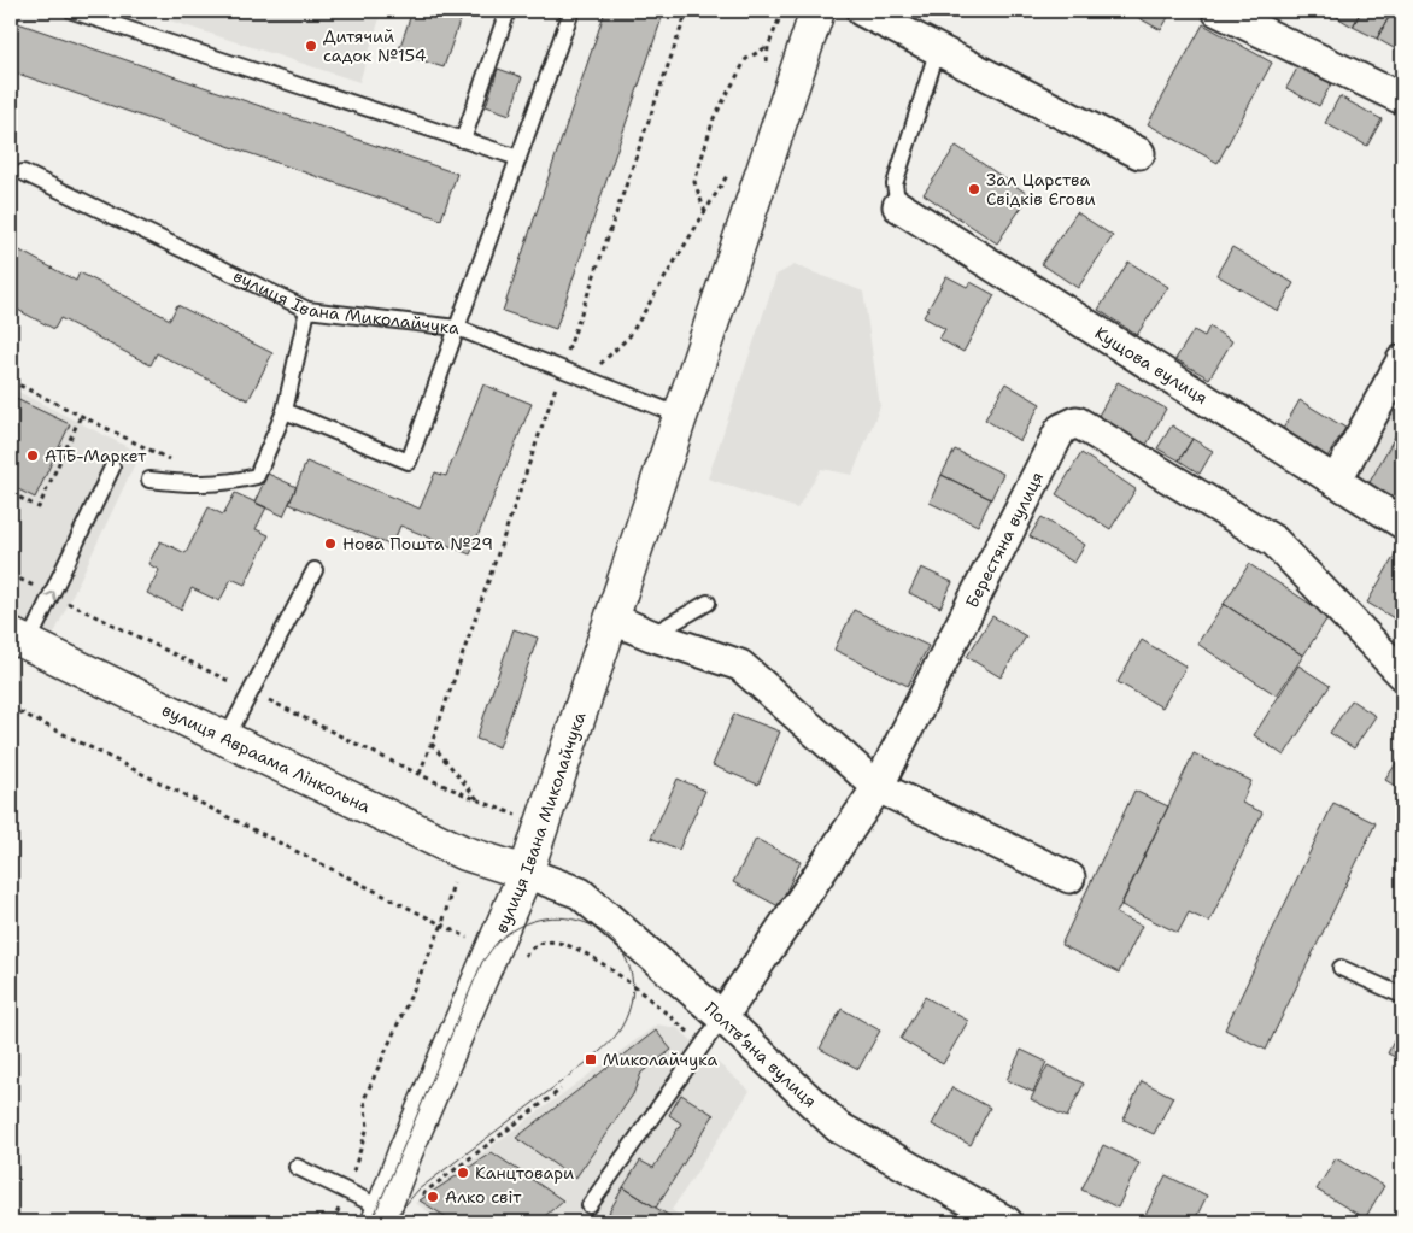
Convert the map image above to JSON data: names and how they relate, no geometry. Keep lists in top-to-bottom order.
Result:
{
  "streets": {
    "main road": ["вулиця Івана Миколайчука", "вулиця Авраама Лінкольна"],
    "street": ["Кущова вулиця", "Берестяна вулиця", "Полтвʼяна вулиця"]
  },
  "crossings": [
    ["вулиця Івана Миколайчука", "вулиця Авраама Лінкольна"],
    ["вулиця Івана Миколайчука", "Полтвʼяна вулиця"],
    ["Берестяна вулиця", "Полтвʼяна вулиця"],
    ["вулиця Авраама Лінкольна", "Полтвʼяна вулиця"]
  ],
  "places": {
    "other": [
      "Дитячий садок №154",
      "Зал Царства Свідків Єгови",
      "АТБ-Маркет",
      "Нова Пошта №29",
      "Канцтовари",
      "Алко світ"
    ],
    "transit": ["Миколайчука"]
  }
}
